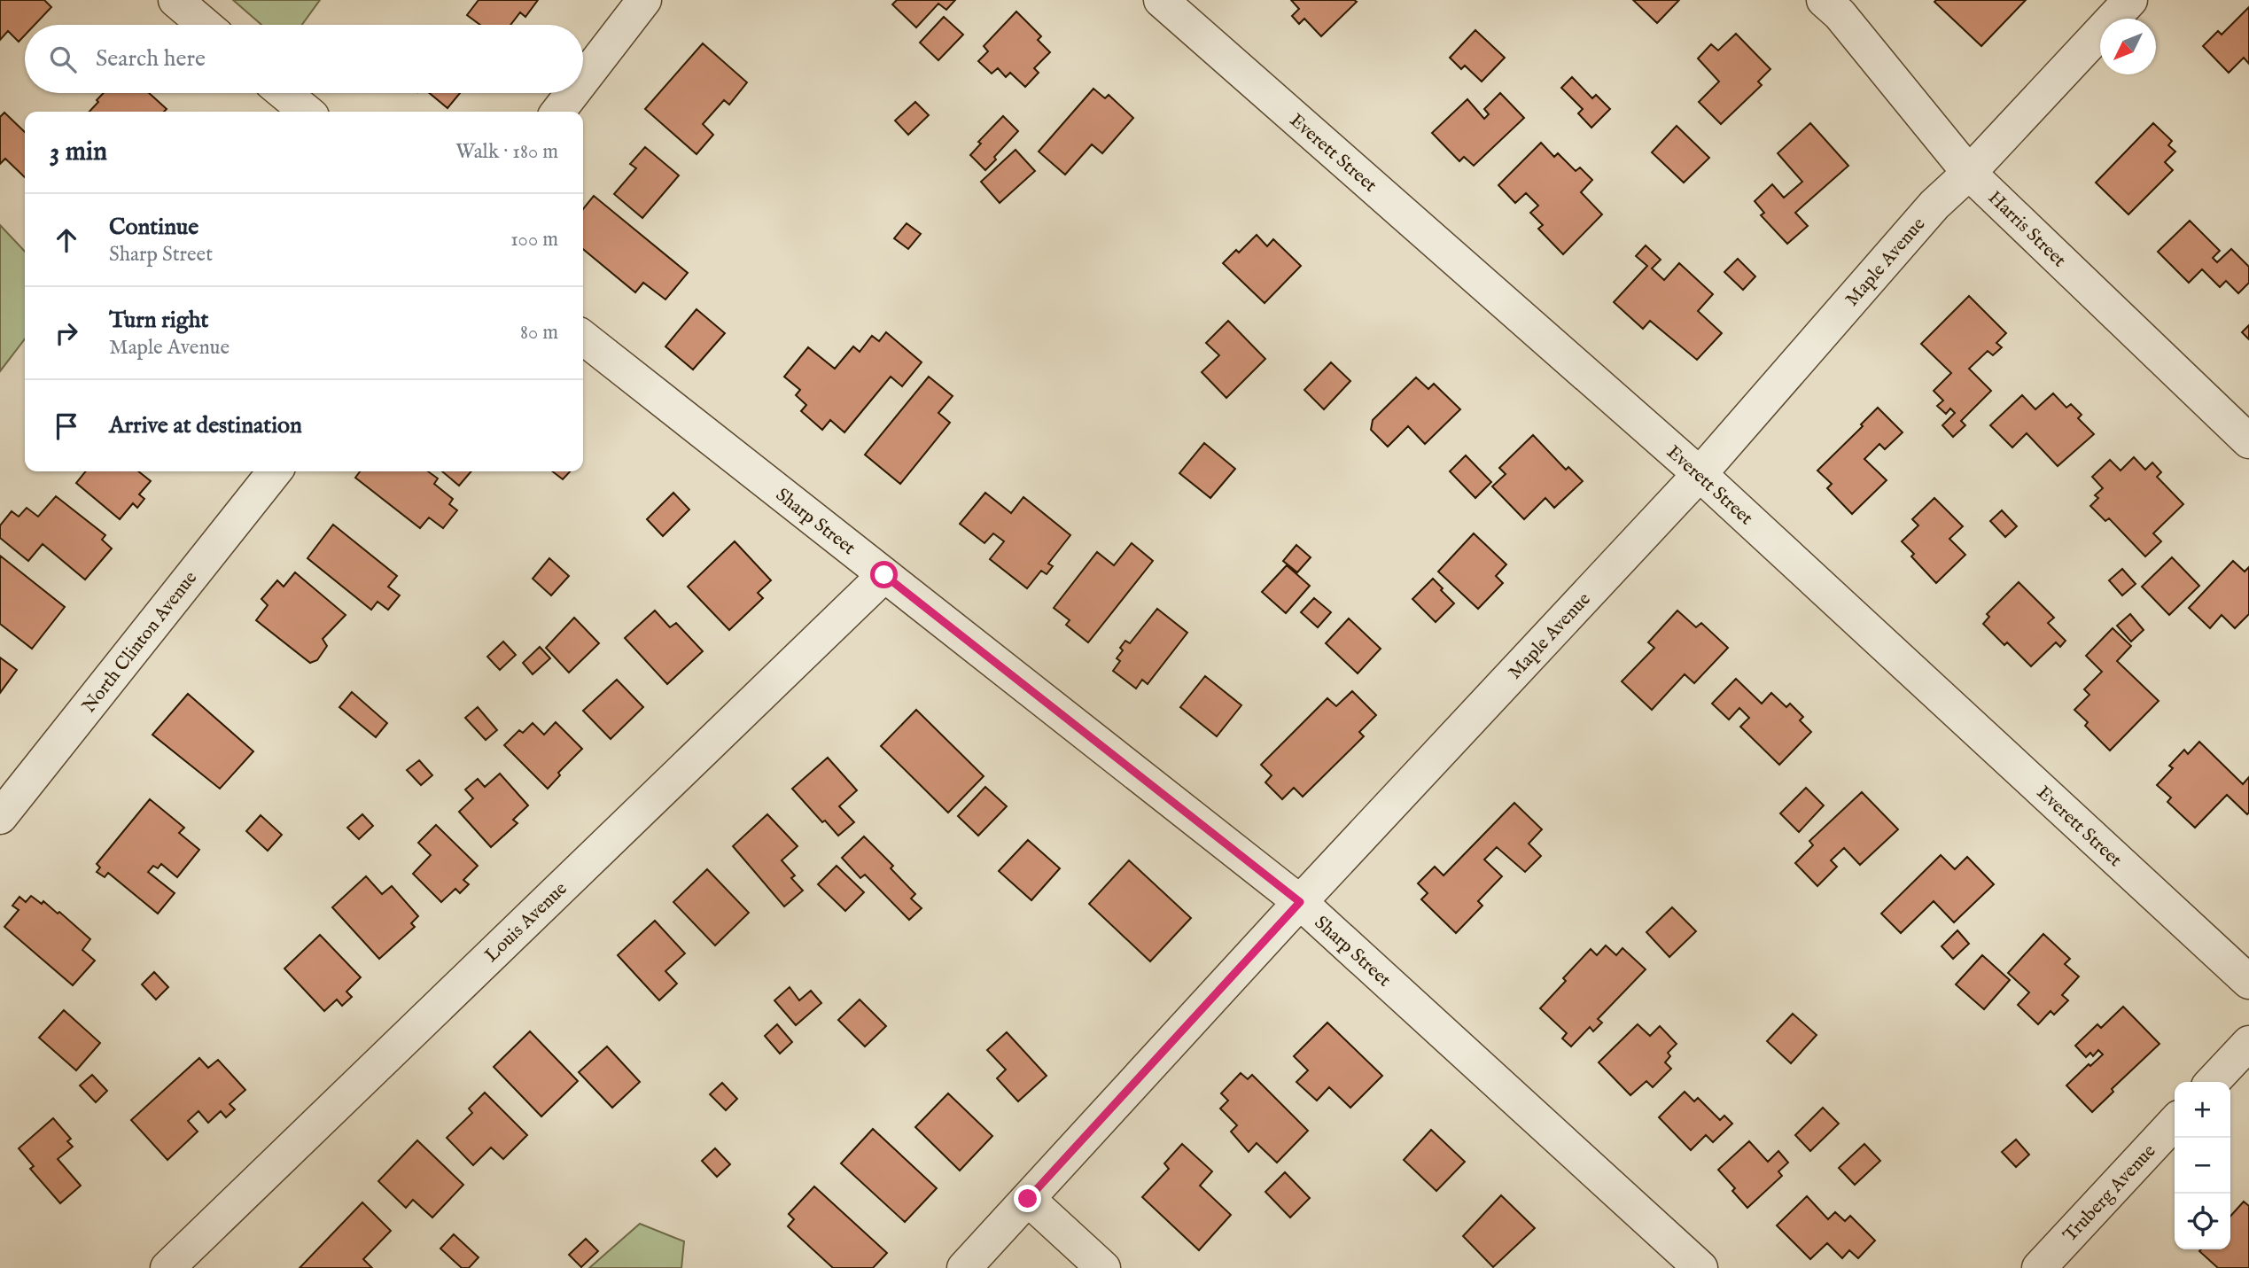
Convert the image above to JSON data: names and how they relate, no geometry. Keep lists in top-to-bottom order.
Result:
{
  "streets": {
    "street": [
      "Everett Street",
      "Harris Street",
      "Maple Avenue",
      "Sharp Street",
      "North Clinton Avenue",
      "Louis Avenue",
      "Truberg Avenue"
    ]
  },
  "crossings": [
    ["Everett Street", "Maple Avenue"],
    ["Harris Street", "Maple Avenue"],
    ["Maple Avenue", "Sharp Street"],
    ["Sharp Street", "Louis Avenue"]
  ],
  "north": "bottom left",
  "page": {
    "search": "Search here",
    "heading": ["3 min", "Walk · 180 m"],
    "list": [
      ["Continue", "Sharp Street", "100 m"],
      ["Turn right", "Maple Avenue", "80 m"],
      "Arrive at destination"
    ],
    "map_buttons": ["+", "−"]
  }
}
